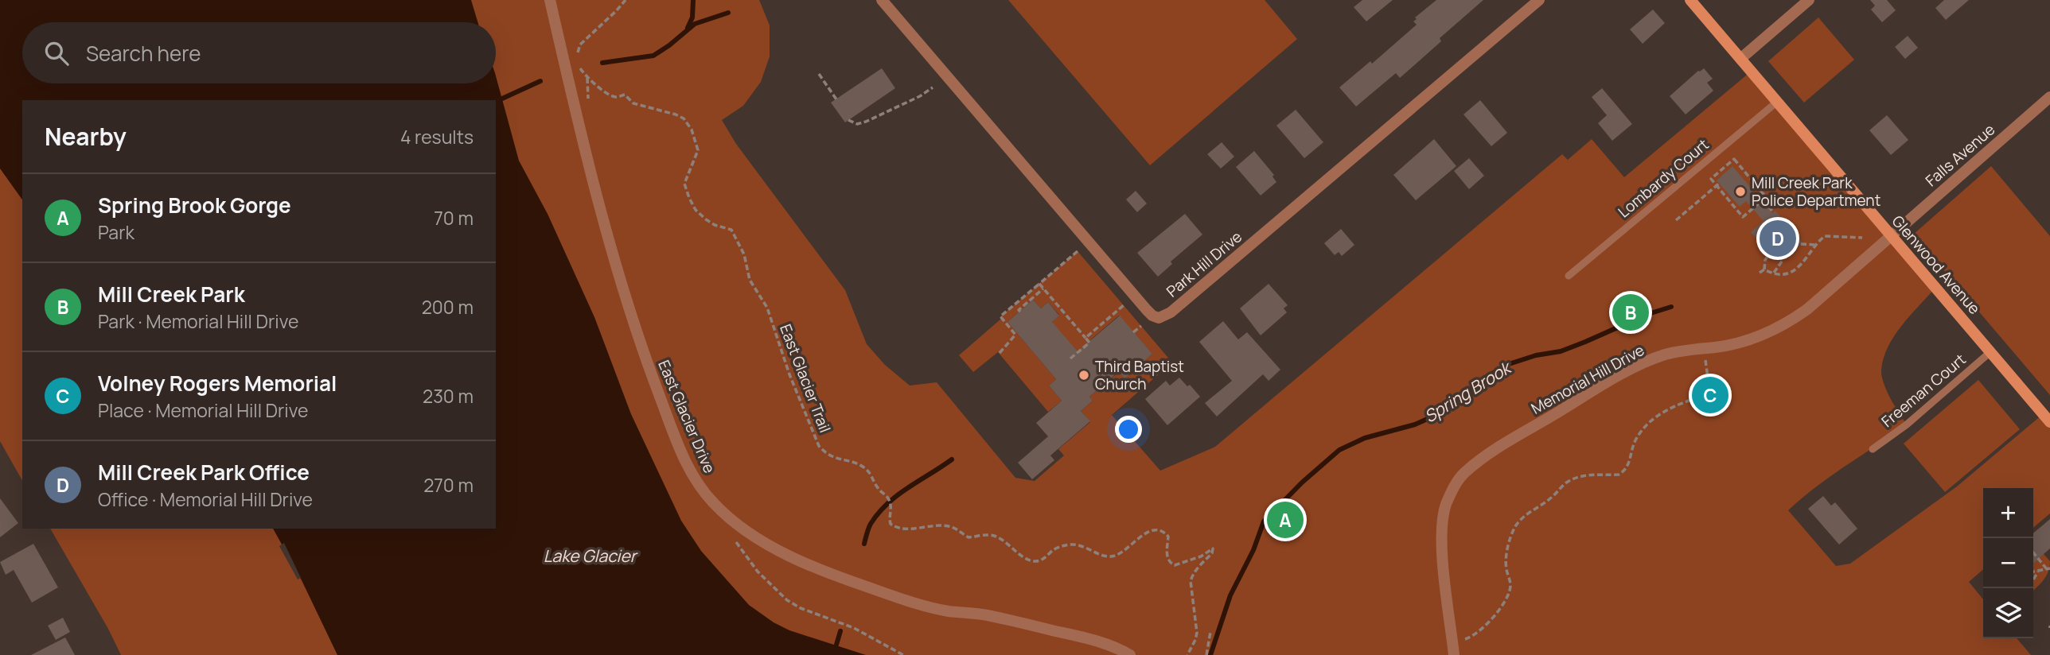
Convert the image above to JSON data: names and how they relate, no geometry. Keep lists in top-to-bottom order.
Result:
{
  "streets": {
    "main road": ["Glenwood Avenue"],
    "street": [
      "Falls Avenue",
      "Park Hill Drive",
      "Memorial Hill Drive",
      "East Glacier Drive"
    ],
    "lane": ["Lombardy Court", "Freeman Court"],
    "path": ["East Glacier Trail"]
  },
  "crossings": [
    ["Falls Avenue", "Glenwood Avenue"],
    ["Falls Avenue", "Memorial Hill Drive"],
    ["Lombardy Court", "Glenwood Avenue"],
    ["Glenwood Avenue", "Memorial Hill Drive"],
    ["Glenwood Avenue", "Freeman Court"]
  ],
  "water": ["Spring Brook", "Lake Glacier"],
  "places": ["Mill Creek Park Police Department", "Third Baptist Church"],
  "page": {
    "search": "Search here",
    "heading": ["Nearby", "4 results"],
    "list": [
      {
        "mark": "A",
        "name": "Spring Brook Gorge",
        "note": "Park",
        "value": "70 m"
      },
      {
        "mark": "B",
        "name": "Mill Creek Park",
        "note": "Park · Memorial Hill Drive",
        "value": "200 m"
      },
      {
        "mark": "C",
        "name": "Volney Rogers Memorial",
        "note": "Place · Memorial Hill Drive",
        "value": "230 m"
      },
      {
        "mark": "D",
        "name": "Mill Creek Park Office",
        "note": "Office · Memorial Hill Drive",
        "value": "270 m"
      }
    ],
    "pins": [
      "D",
      "B",
      "C",
      "A"
    ],
    "map_buttons": ["+", "−"]
  }
}
